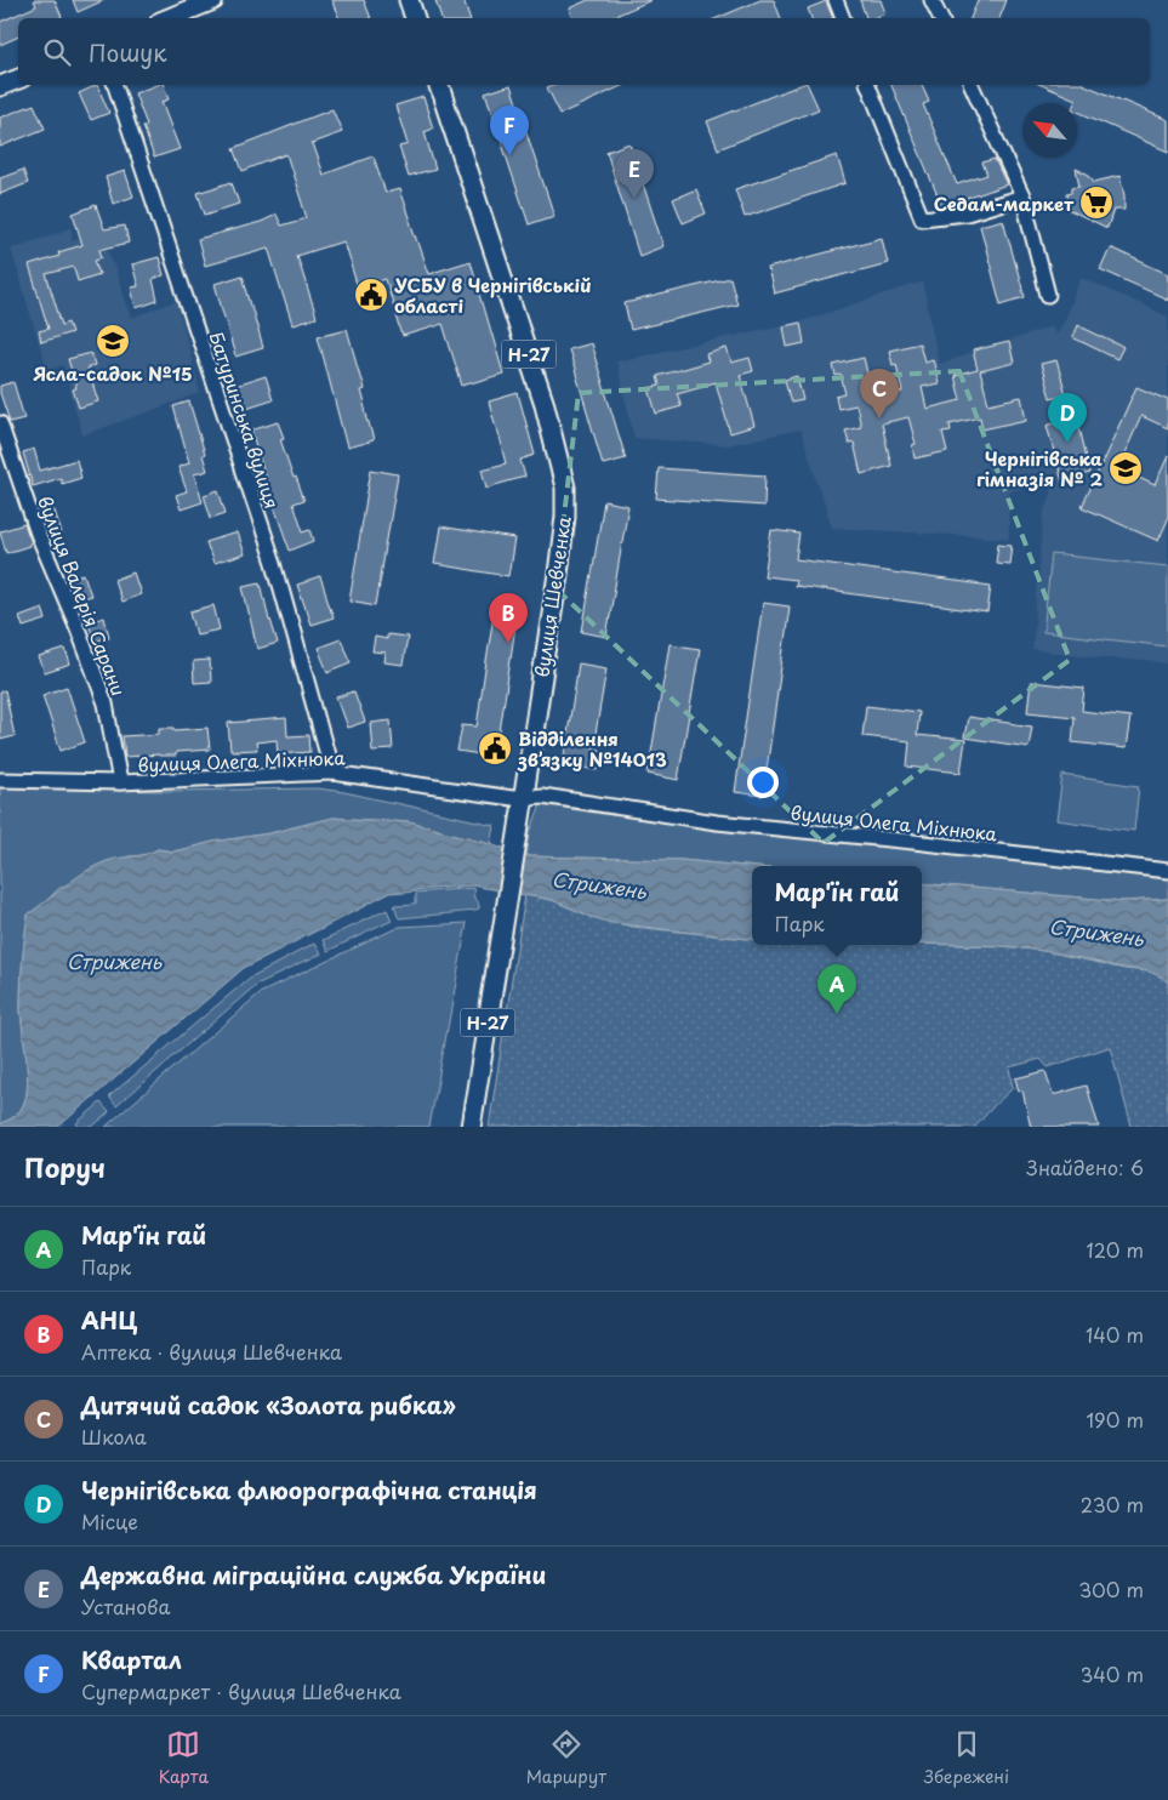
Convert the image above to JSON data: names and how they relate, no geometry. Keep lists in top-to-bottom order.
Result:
{
  "streets": {
    "main road": ["Н-27", "вулиця Шевченка"],
    "street": ["Батуринська вулиця", "вулиця Валерія Сарани", "вулиця Олега Міхнюка"]
  },
  "crossings": [
    ["Батуринська вулиця", "вулиця Олега Міхнюка"],
    ["вулиця Валерія Сарани", "вулиця Олега Міхнюка"],
    ["вулиця Шевченка", "вулиця Олега Міхнюка"]
  ],
  "water": ["Стрижень"],
  "places": {
    "supermarket": ["Седам-маркет"],
    "public building": ["УСБУ в Чернігівській області", "Відділення зв’язку №14013"],
    "school or university": ["Ясла-садок №15", "Чернігівська гімназія № 2"]
  },
  "north": "top left",
  "page": {
    "search": "Пошук",
    "pins": [
      "F",
      "E",
      "C",
      "D",
      "B",
      "A"
    ],
    "popup": ["Мар'їн гай", "Парк"],
    "heading": ["Поруч", "Знайдено: 6"],
    "list": [
      {
        "mark": "A",
        "name": "Мар'їн гай",
        "note": "Парк",
        "value": "120 m"
      },
      {
        "mark": "B",
        "name": "АНЦ",
        "note": "Аптека · вулиця Шевченка",
        "value": "140 m"
      },
      {
        "mark": "C",
        "name": "Дитячий садок «Золота рибка»",
        "note": "Школа",
        "value": "190 m"
      },
      {
        "mark": "D",
        "name": "Чернігівська флюорографічна станція",
        "note": "Місце",
        "value": "230 m"
      },
      {
        "mark": "E",
        "name": "Державна міграційна служба України",
        "note": "Установа",
        "value": "300 m"
      },
      {
        "mark": "F",
        "name": "Квартал",
        "note": "Супермаркет · вулиця Шевченка",
        "value": "340 m"
      }
    ],
    "nav": ["Карта", "Маршрут", "Збережені"]
  }
}
